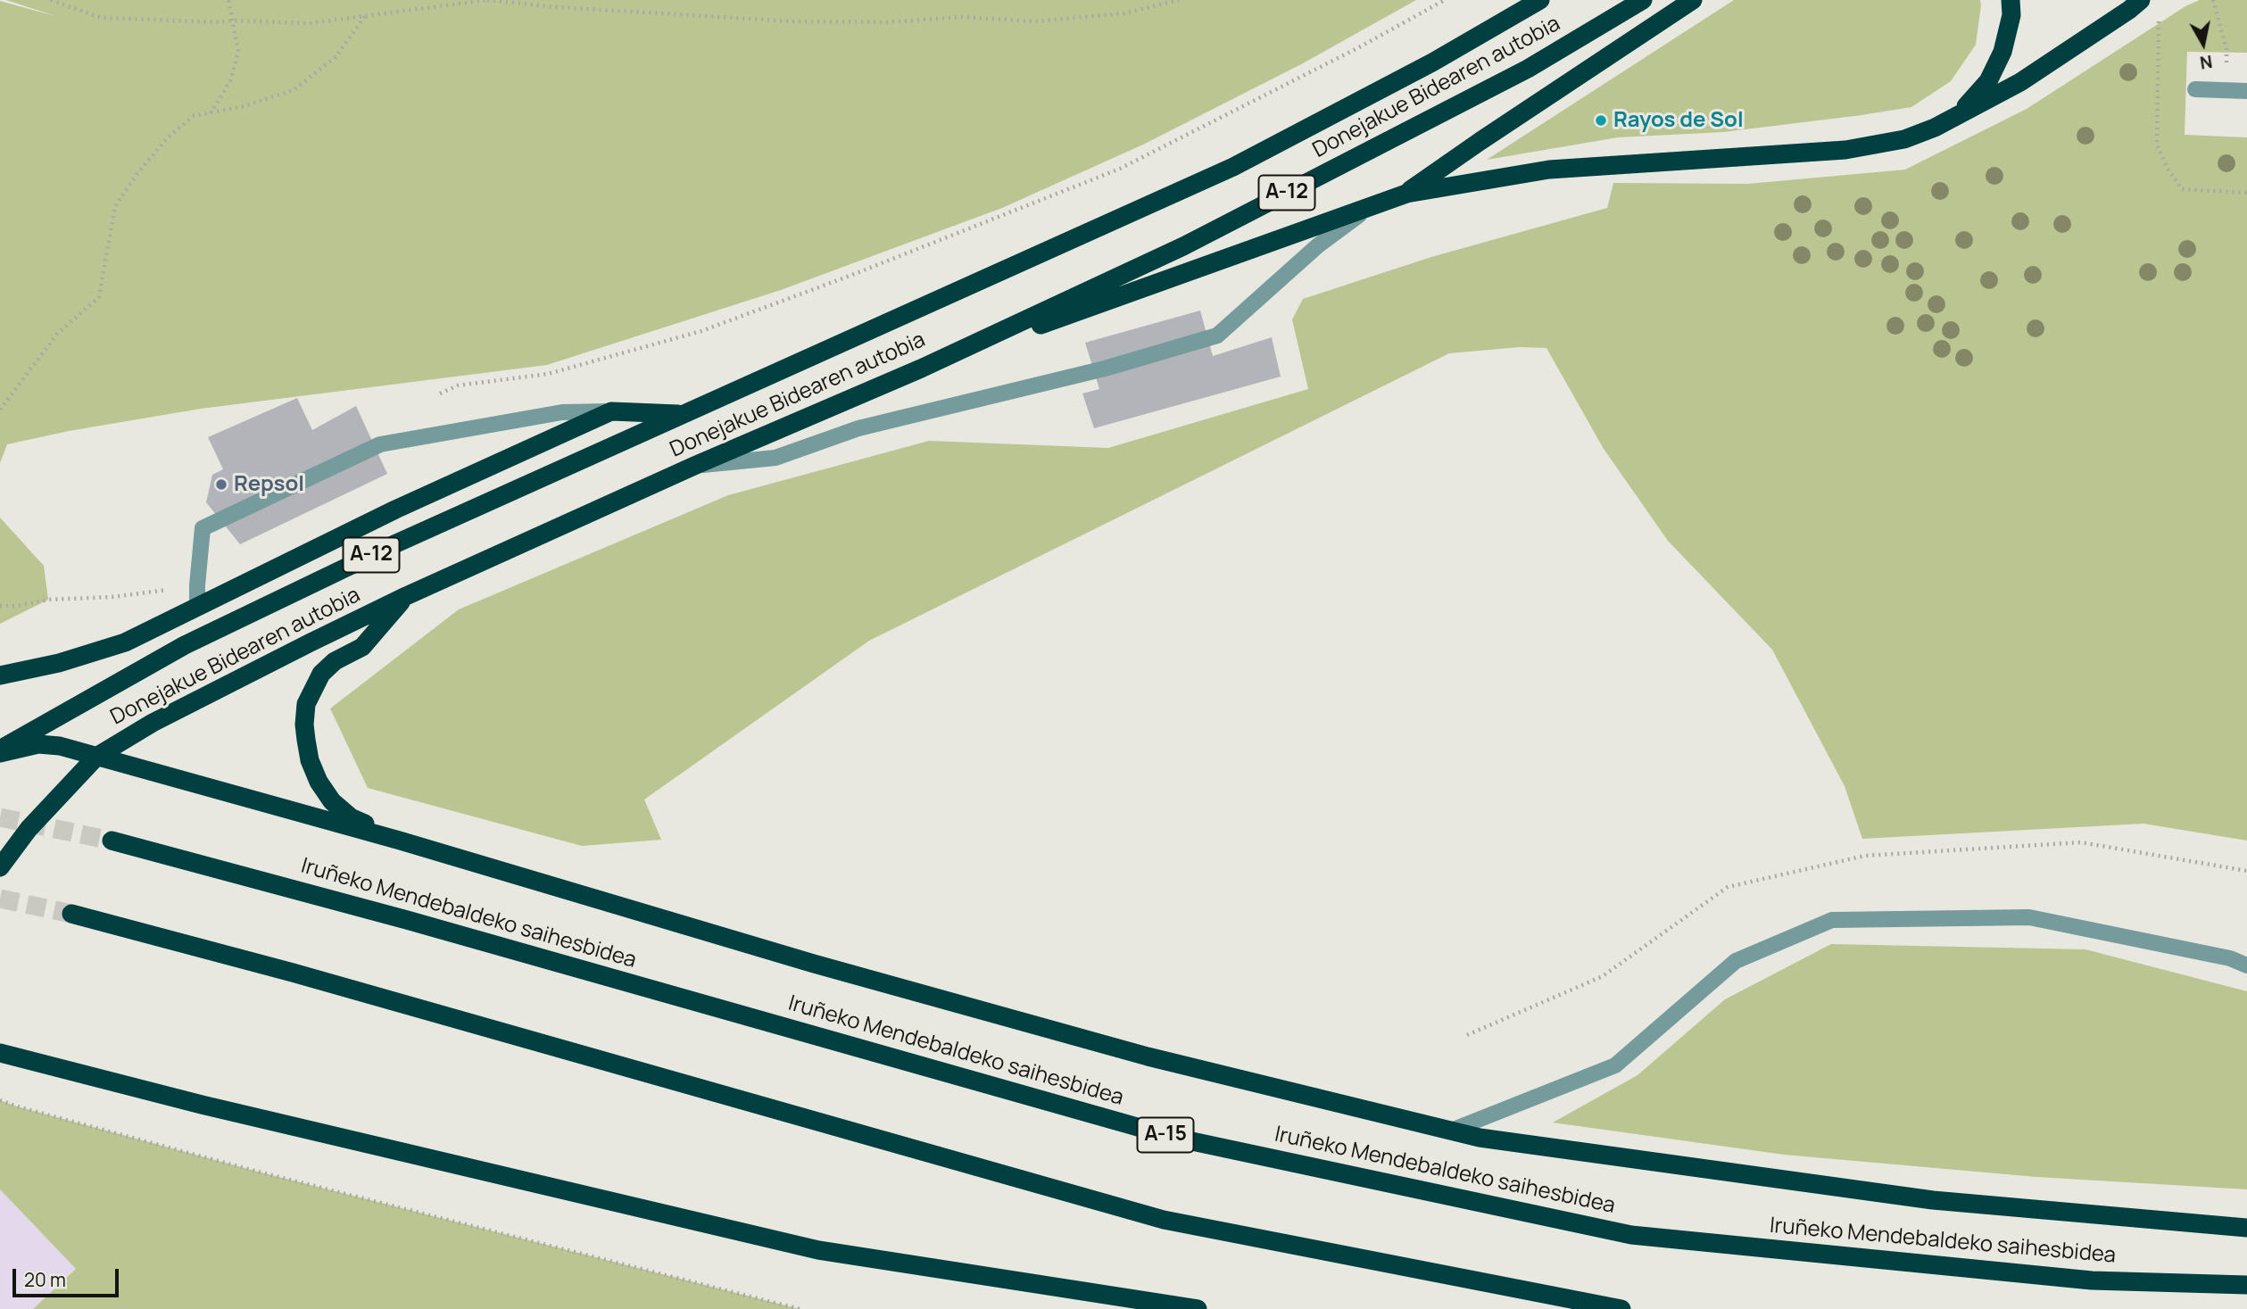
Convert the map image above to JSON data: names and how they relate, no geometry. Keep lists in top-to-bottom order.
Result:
{
  "streets": {
    "highway": [
      "Donejakue Bidearen autobia",
      "A-12",
      "Iruñeko Mendebaldeko saihesbidea",
      "A-15"
    ]
  },
  "places": ["Rayos de Sol", "Repsol"],
  "scale_bar": "20 m",
  "north": "bottom"
}
